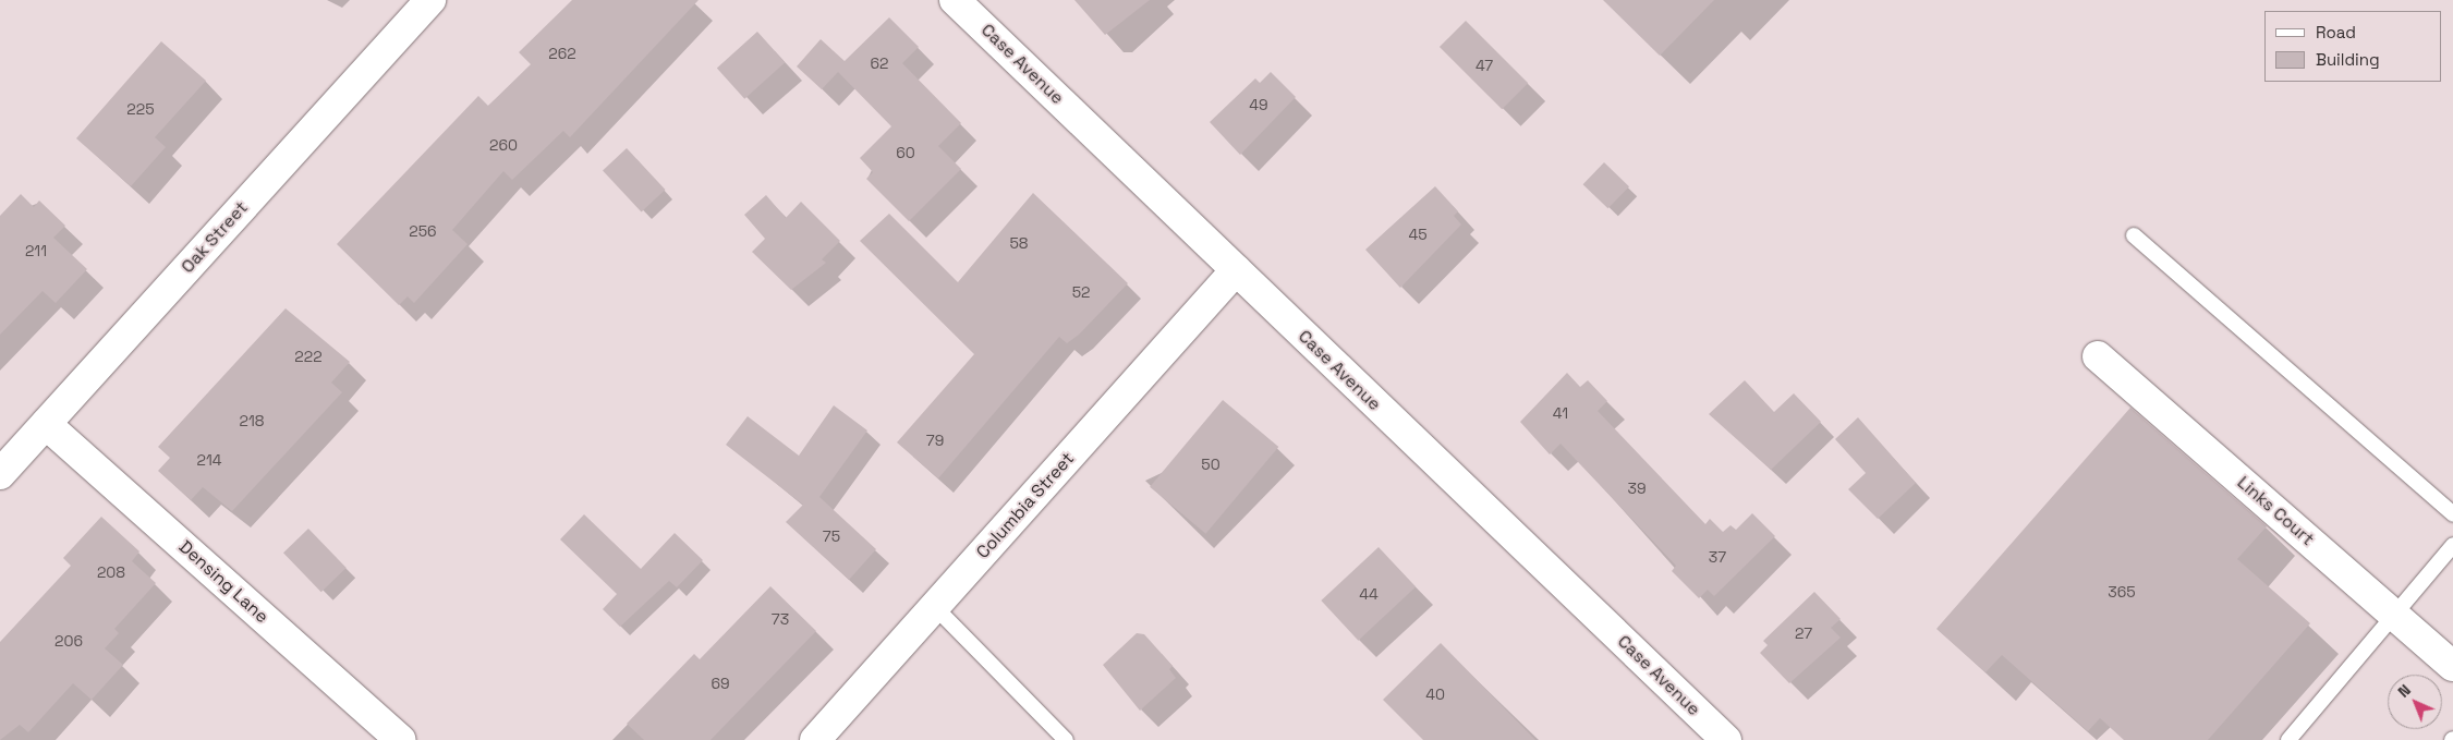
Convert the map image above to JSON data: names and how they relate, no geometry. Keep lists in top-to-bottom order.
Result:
{
  "streets": {
    "street": [
      "Case Avenue",
      "Oak Street",
      "Columbia Street",
      "Links Court",
      "Densing Lane"
    ]
  },
  "crossings": [
    ["Case Avenue", "Columbia Street"],
    ["Oak Street", "Densing Lane"]
  ],
  "house_numbers": [
    "262",
    "62",
    "47",
    "49",
    "225",
    "260",
    "60",
    "256",
    "45",
    "58",
    "211",
    "52",
    "222",
    "41",
    "218",
    "79",
    "214",
    "50",
    "39",
    "75",
    "37",
    "208",
    "365",
    "44",
    "73",
    "27",
    "206",
    "69",
    "40"
  ],
  "legend": ["Road", "Building"],
  "north": "top left"
}
